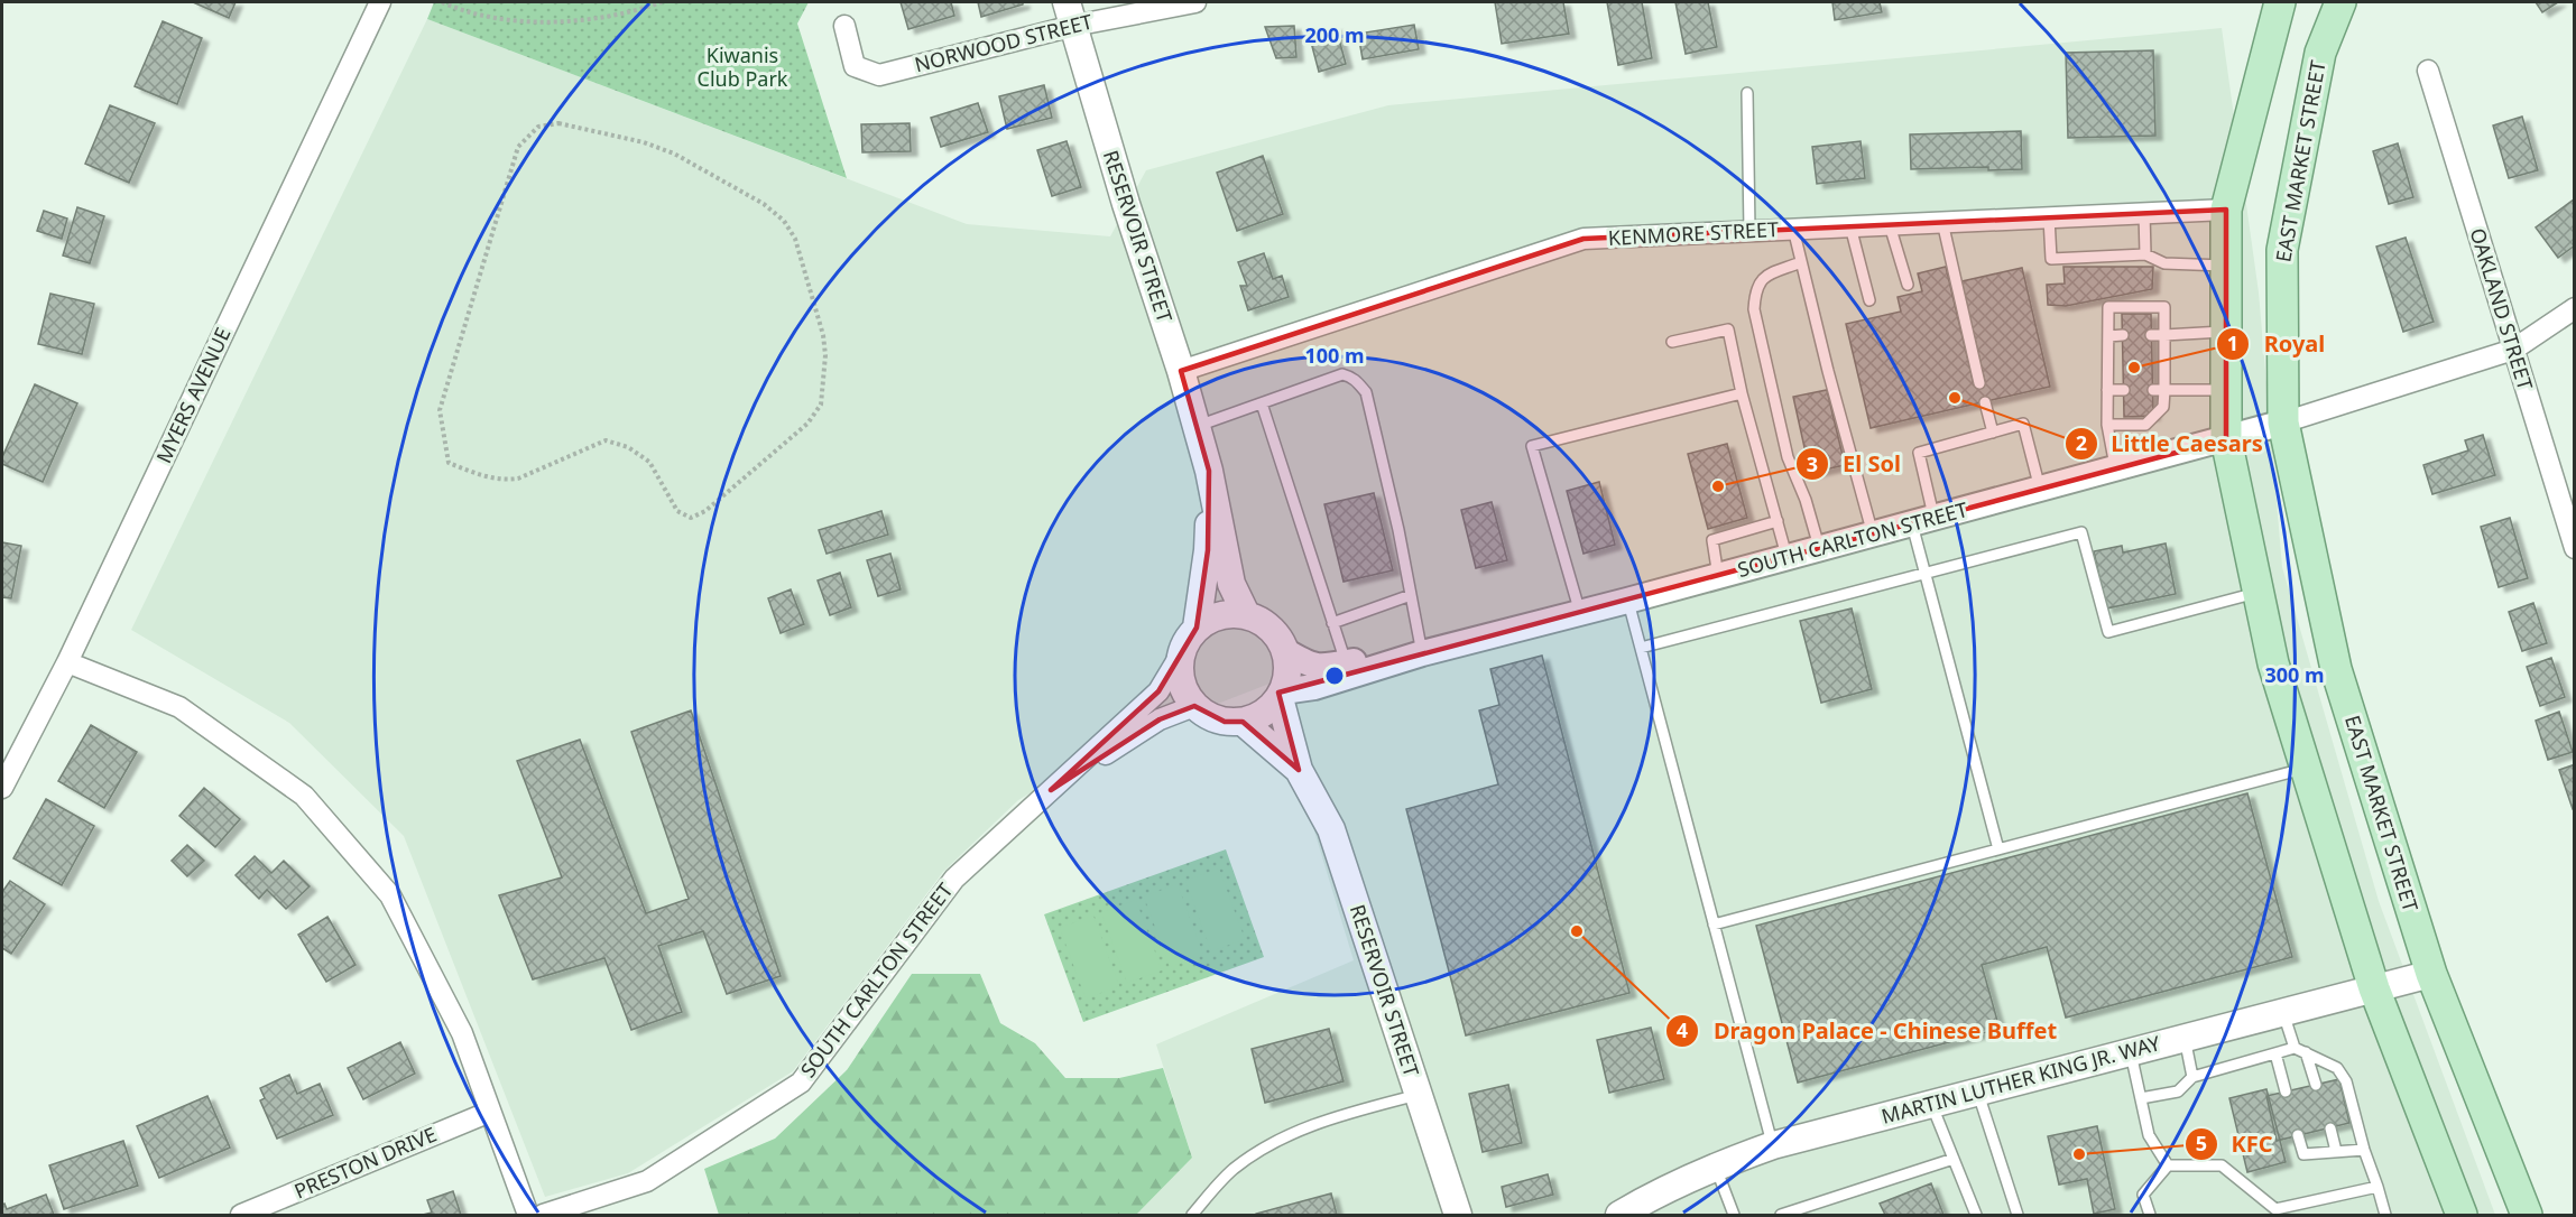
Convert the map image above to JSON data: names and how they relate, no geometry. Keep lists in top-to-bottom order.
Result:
{
  "streets": {
    "main road": ["EAST MARKET STREET", "RESERVOIR STREET", "MARTIN LUTHER KING JR. WAY"],
    "street": [
      "NORWOOD STREET",
      "KENMORE STREET",
      "OAKLAND STREET",
      "MYERS AVENUE",
      "SOUTH CARLTON STREET",
      "PRESTON DRIVE"
    ]
  },
  "crossings": [
    ["NORWOOD STREET", "RESERVOIR STREET"],
    ["EAST MARKET STREET", "SOUTH CARLTON STREET"],
    ["EAST MARKET STREET", "MARTIN LUTHER KING JR. WAY"],
    ["KENMORE STREET", "RESERVOIR STREET"],
    ["RESERVOIR STREET", "SOUTH CARLTON STREET"]
  ],
  "parks": ["Kiwanis Club Park"],
  "places": [
    "Royal",
    "Little Caesars",
    "El Sol",
    "Dragon Palace - Chinese Buffet",
    "KFC"
  ],
  "rings": ["200 m", "100 m", "300 m"]
}
